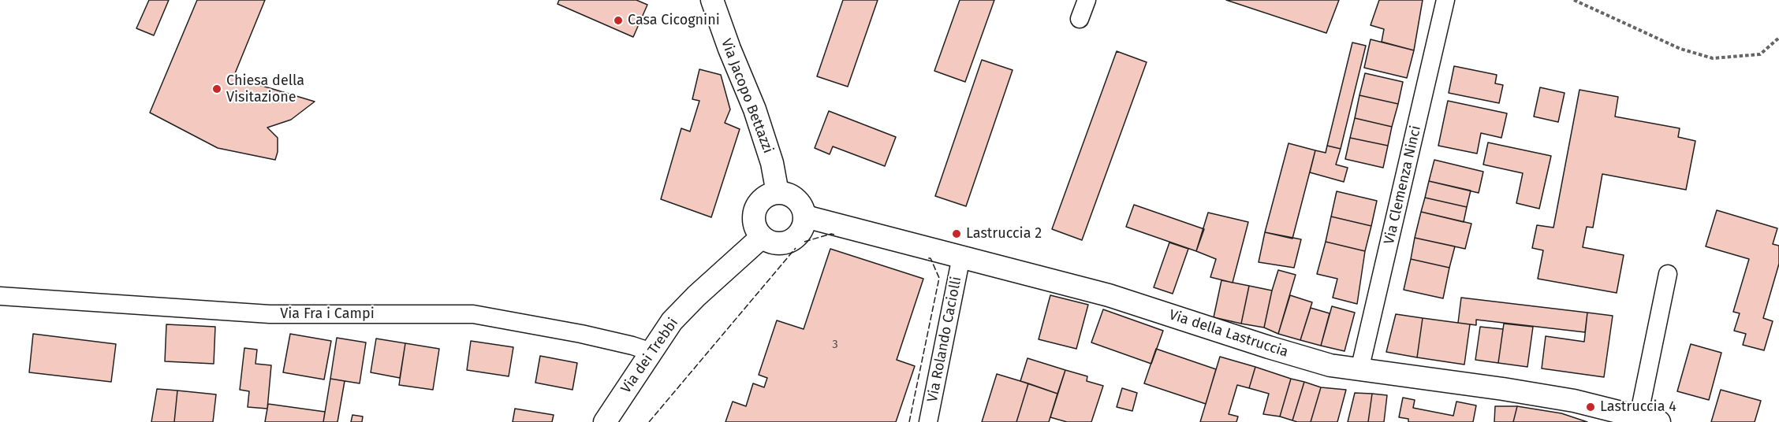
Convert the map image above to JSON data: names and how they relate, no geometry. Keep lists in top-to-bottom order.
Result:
{
  "streets": {
    "street": [
      "Via Jacopo Bettazzi",
      "Via Clemenza Ninci",
      "Via Fra i Campi",
      "Via della Lastruccia",
      "Via Rolando Caciolli",
      "Via dei Trebbi"
    ]
  },
  "crossings": [
    ["Via Jacopo Bettazzi", "Via della Lastruccia"],
    ["Via Jacopo Bettazzi", "Via dei Trebbi"],
    ["Via Clemenza Ninci", "Via della Lastruccia"],
    ["Via Fra i Campi", "Via dei Trebbi"],
    ["Via della Lastruccia", "Via Rolando Caciolli"],
    ["Via della Lastruccia", "Via dei Trebbi"]
  ],
  "places": [
    "Casa Cicognini",
    "Chiesa della Visitazione",
    "Lastruccia 2",
    "Lastruccia 4"
  ],
  "house_numbers": ["3"]
}
